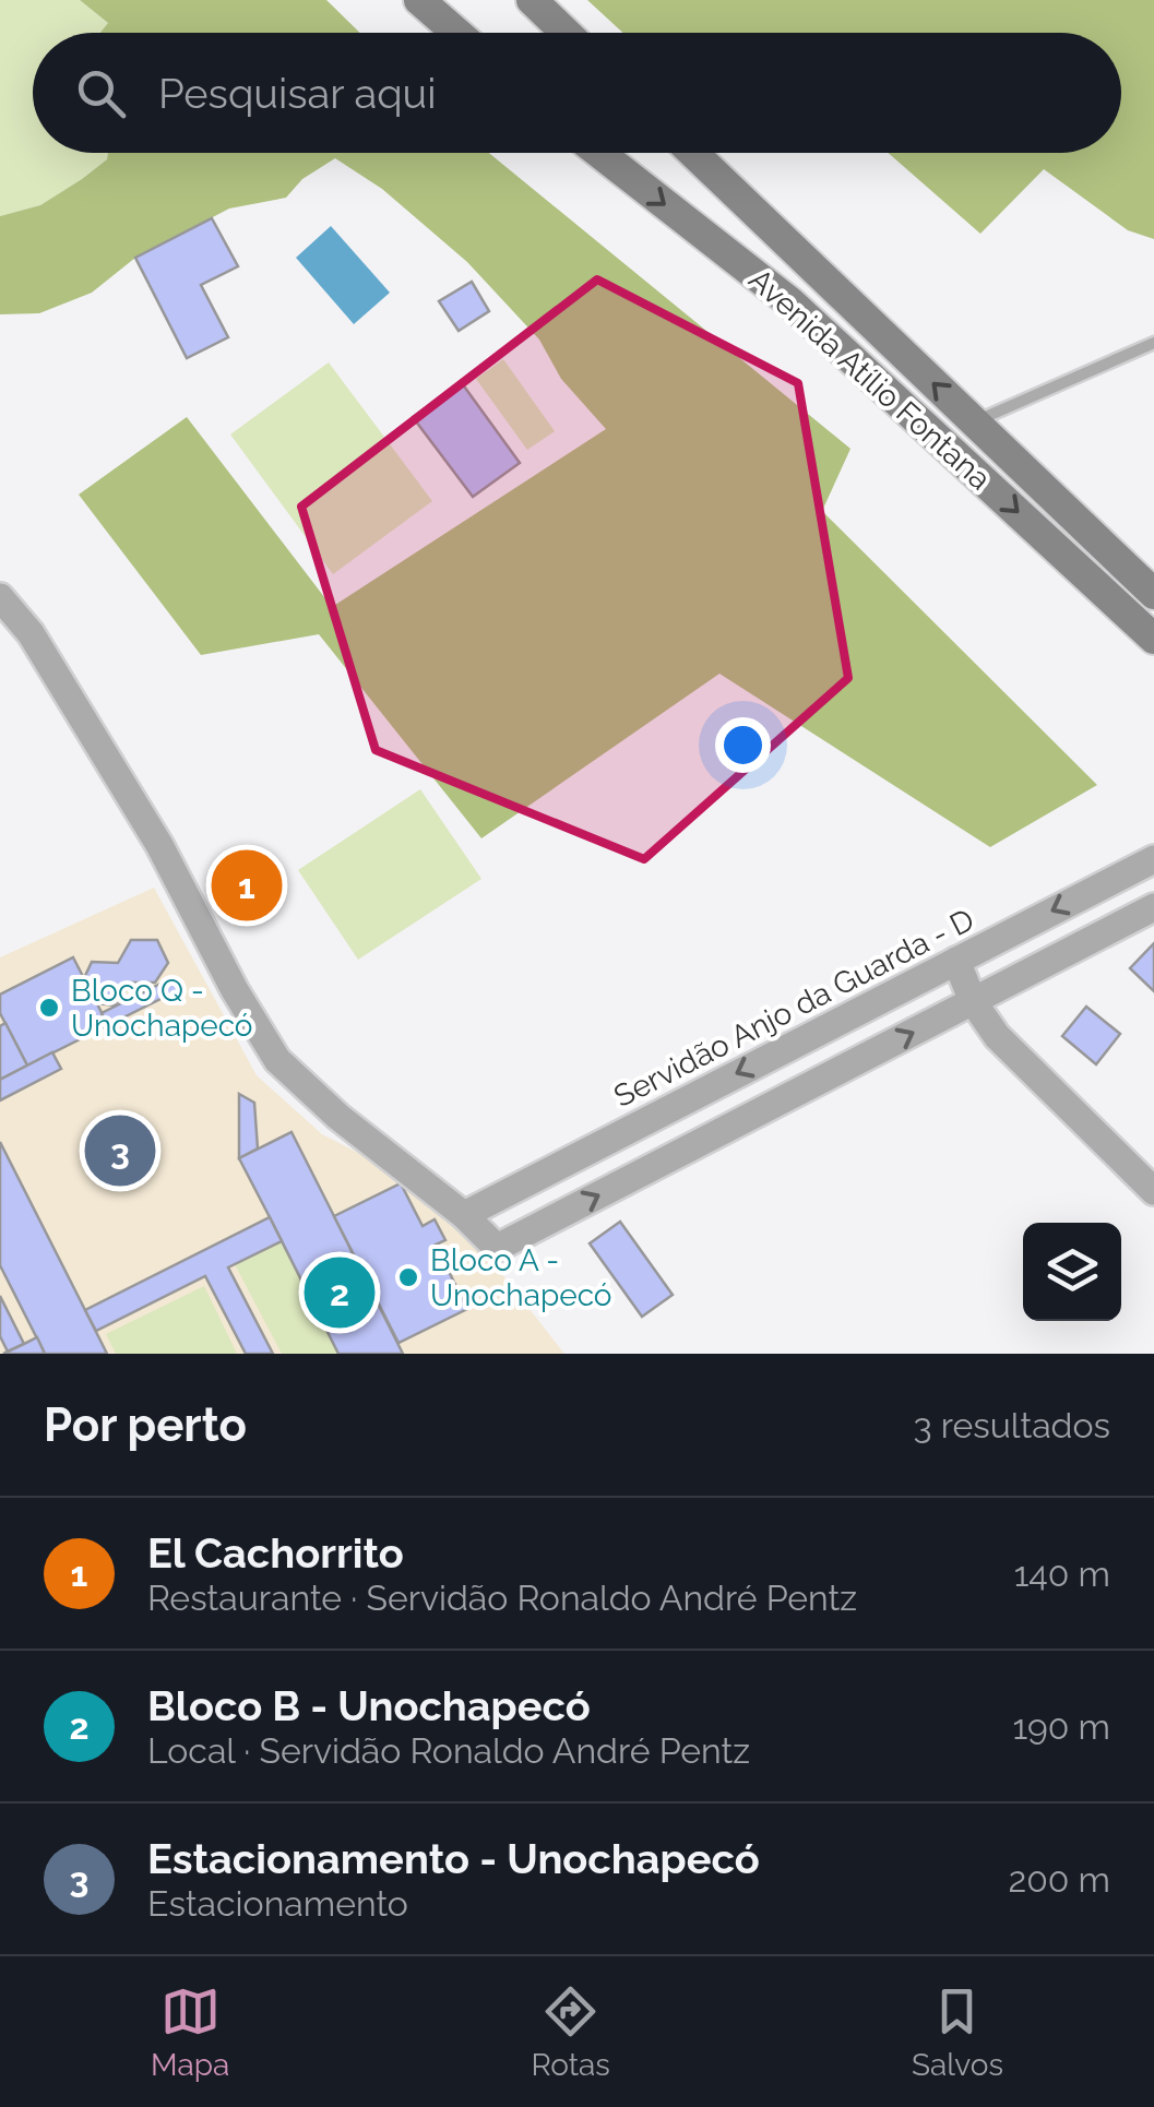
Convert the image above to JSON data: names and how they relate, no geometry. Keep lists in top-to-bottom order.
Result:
{
  "streets": {
    "main road": ["Avenida Atílio Fontana"],
    "street": ["Servidão Anjo da Guarda - D"]
  },
  "places": ["Bloco Q - Unochapecó", "Bloco A - Unochapecó"],
  "page": {
    "search": "Pesquisar aqui",
    "pins": ["1", "3", "2"],
    "heading": ["Por perto", "3 resultados"],
    "list": [
      {
        "mark": "1",
        "name": "El Cachorrito",
        "note": "Restaurante · Servidão Ronaldo André Pentz",
        "value": "140 m"
      },
      {
        "mark": "2",
        "name": "Bloco B - Unochapecó",
        "note": "Local · Servidão Ronaldo André Pentz",
        "value": "190 m"
      },
      {
        "mark": "3",
        "name": "Estacionamento - Unochapecó",
        "note": "Estacionamento",
        "value": "200 m"
      }
    ],
    "nav": ["Mapa", "Rotas", "Salvos"]
  }
}
